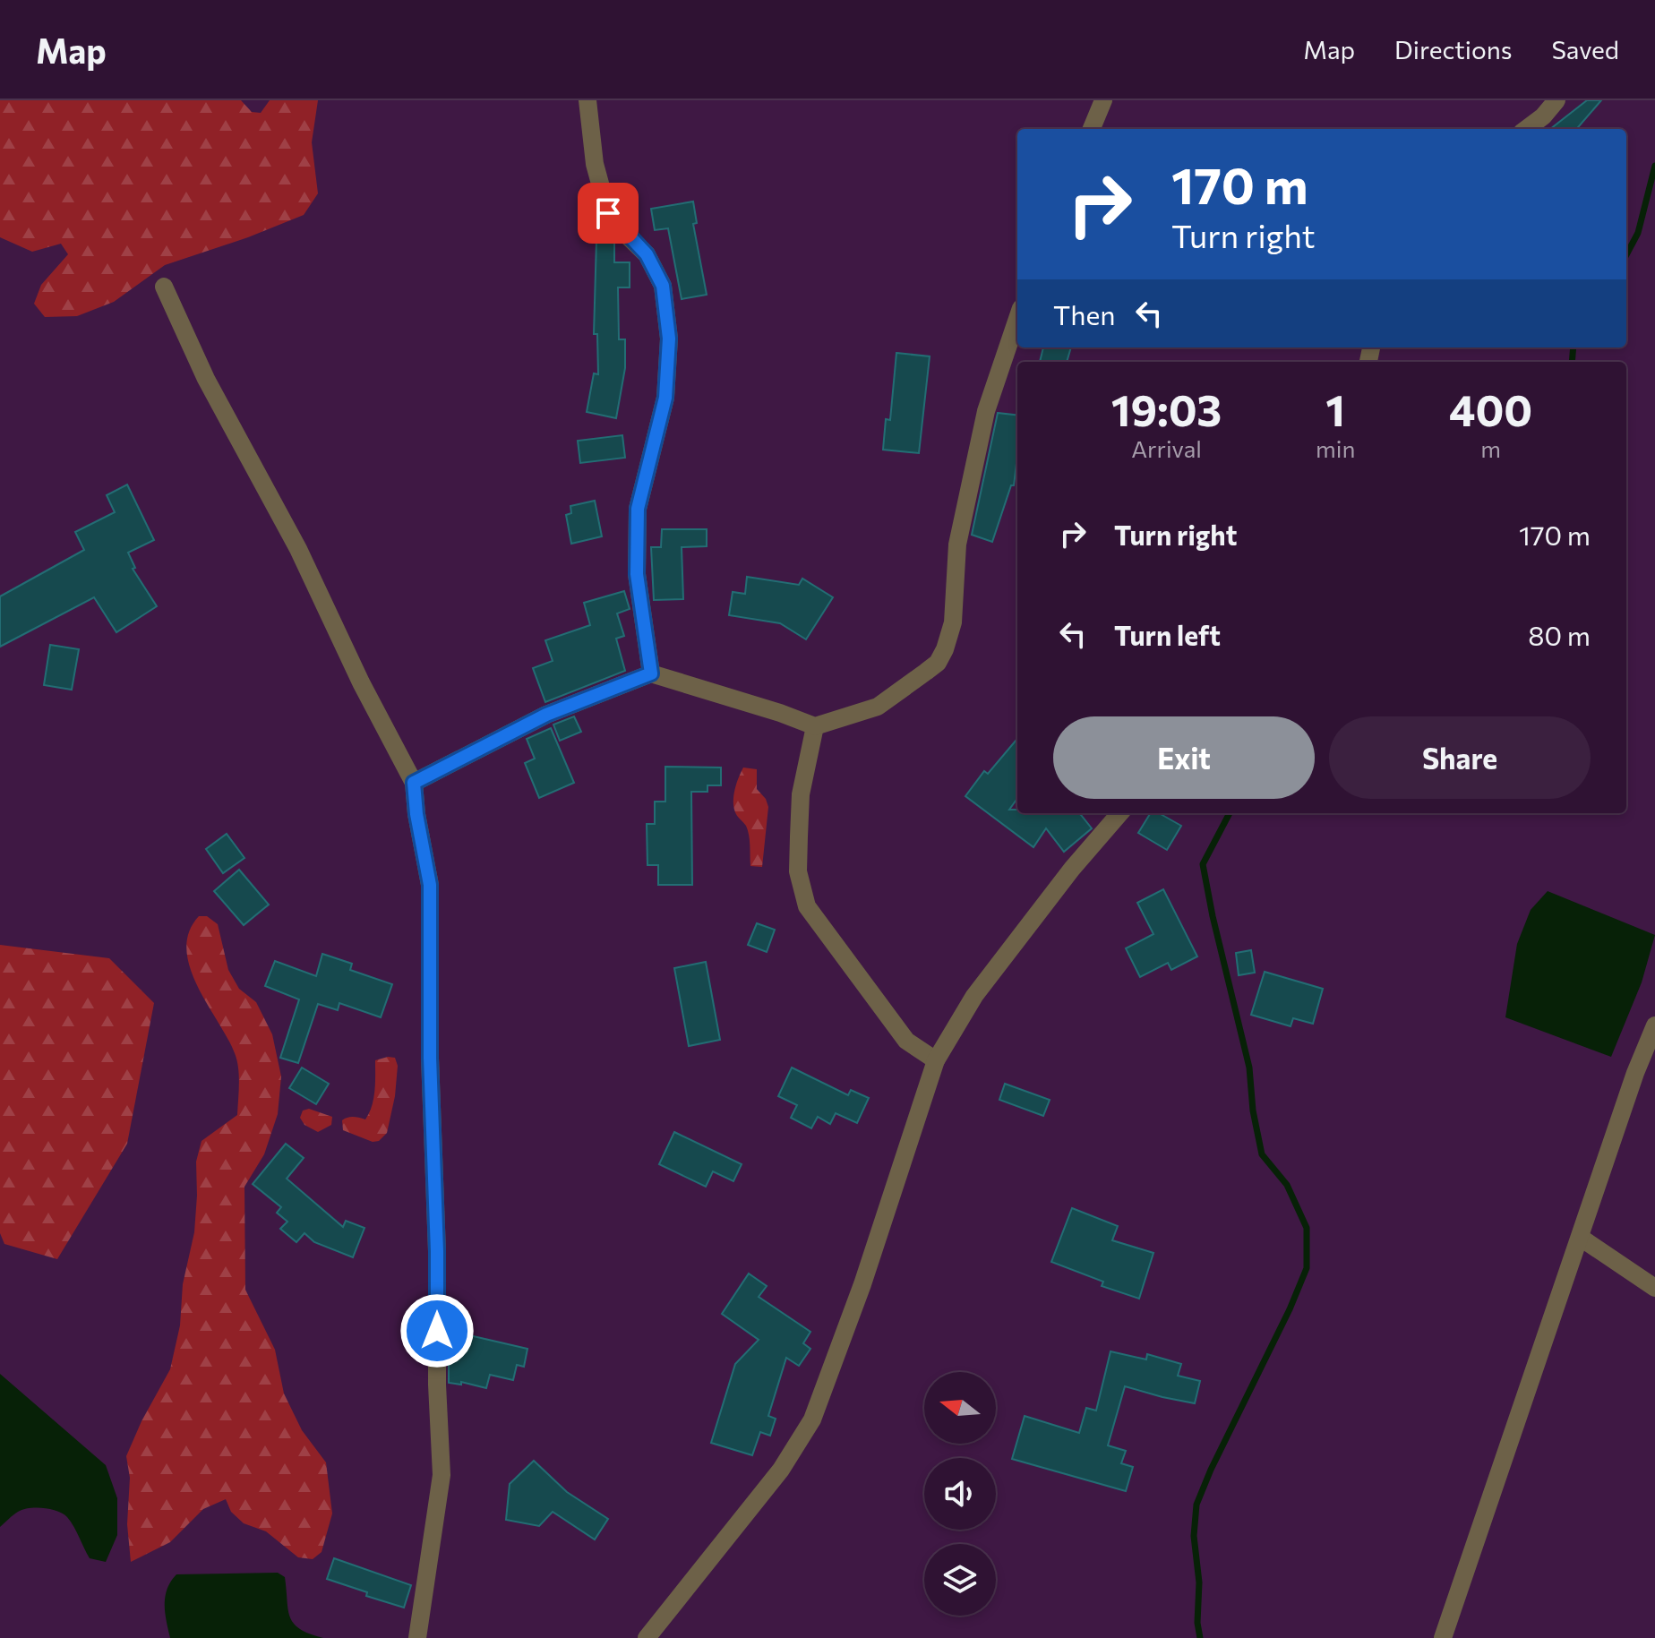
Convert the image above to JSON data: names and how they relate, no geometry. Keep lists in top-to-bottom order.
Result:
{
  "north": "left",
  "page": {
    "header": "Map",
    "nav": ["Map", "Directions", "Saved"],
    "turn": ["170 m", "Turn right"],
    "then": "Then",
    "eta": [
      "19:03",
      "Arrival",
      "1",
      "min",
      "400",
      "m"
    ],
    "list": [
      {
        "name": "Turn right",
        "value": "170 m"
      },
      {
        "name": "Turn left",
        "value": "80 m"
      }
    ],
    "buttons": ["Exit", "Share"]
  }
}
